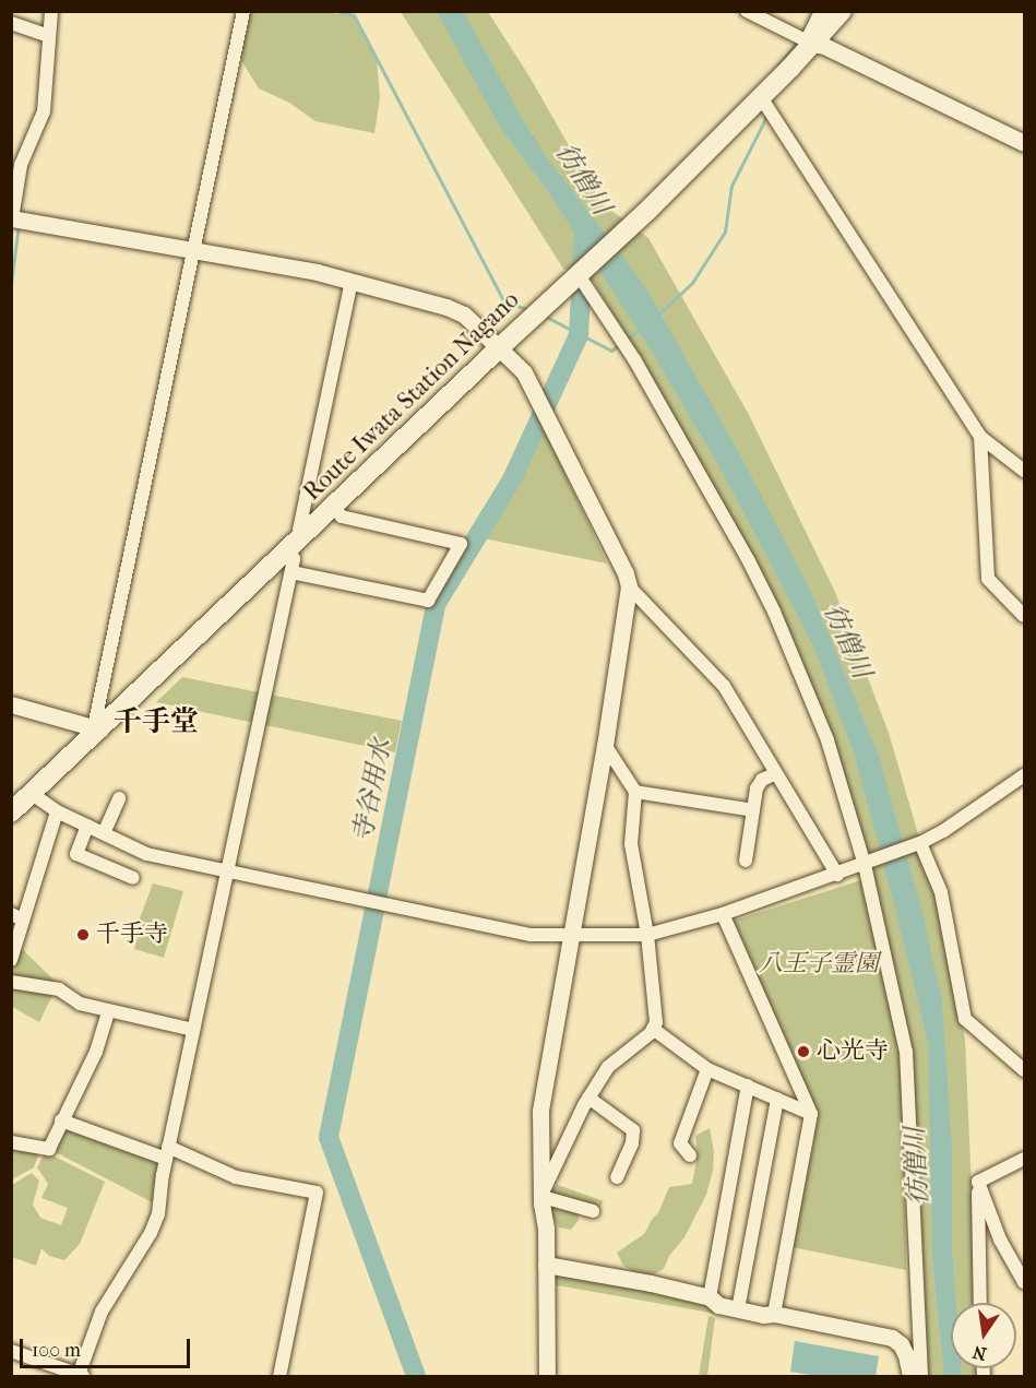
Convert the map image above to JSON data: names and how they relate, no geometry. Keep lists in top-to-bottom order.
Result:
{
  "streets": {
    "main road": ["Route Iwata Station Nagano"]
  },
  "districts": ["千手堂"],
  "water": ["彷僧川", "寺谷用水"],
  "parks": ["八王子霊園"],
  "places": ["千手寺", "心光寺"],
  "scale_bar": "100 m",
  "north": "bottom"
}
